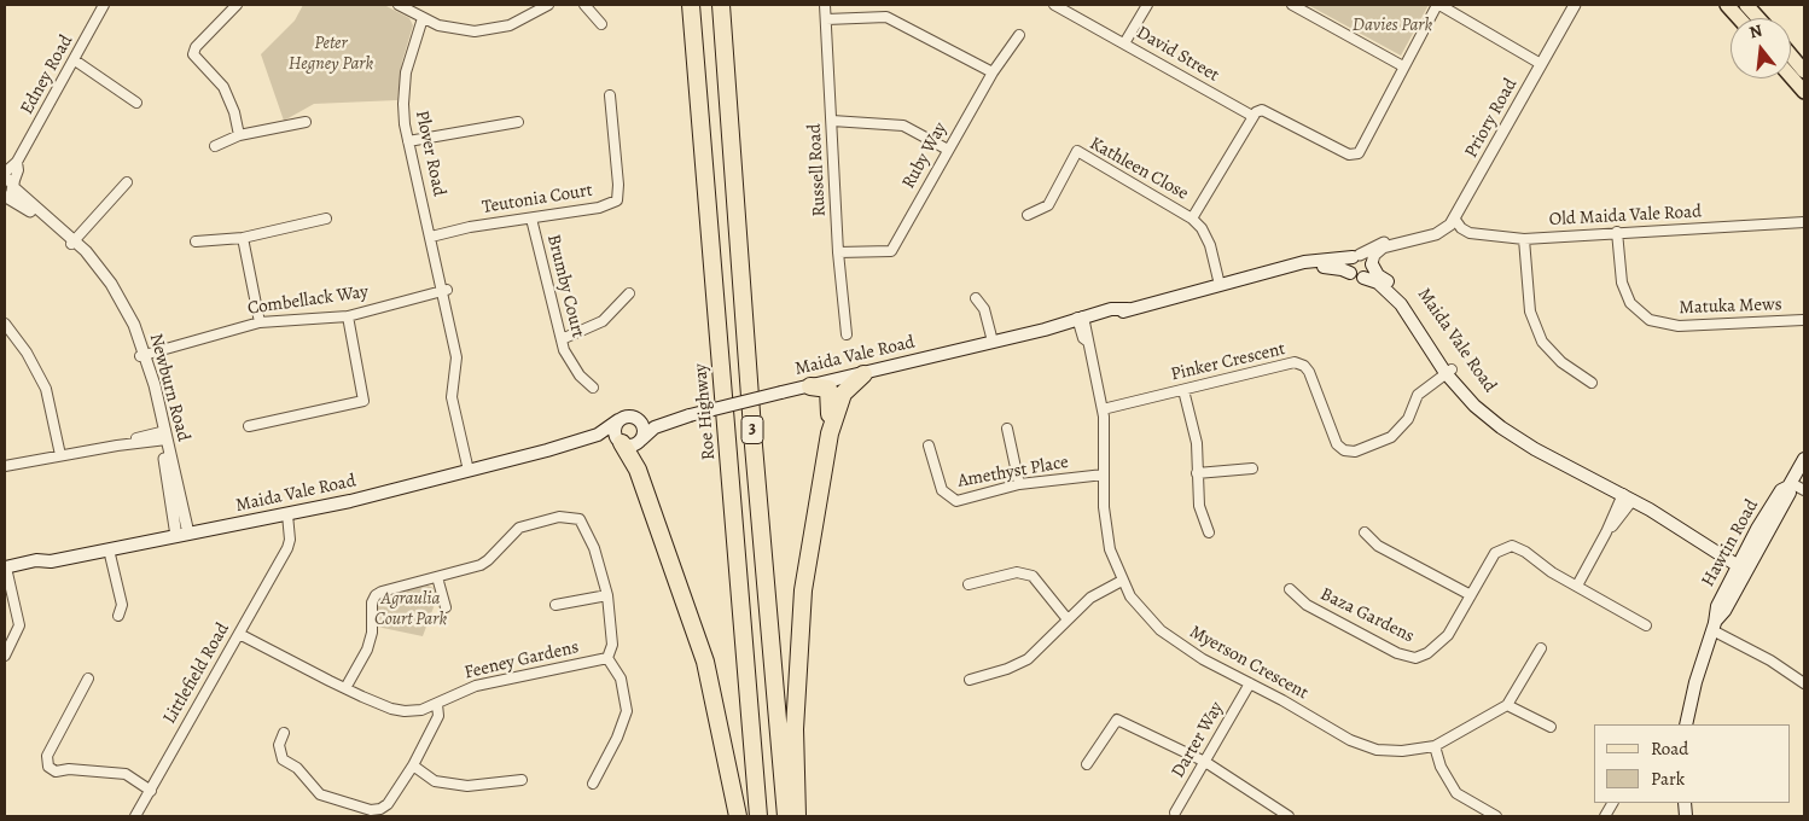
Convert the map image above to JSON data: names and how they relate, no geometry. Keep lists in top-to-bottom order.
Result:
{
  "streets": {
    "highway": ["Roe Highway", "3"],
    "main road": ["Maida Vale Road", "Hawtin Road"],
    "street": [
      "David Street",
      "Edney Road",
      "Priory Road",
      "Plover Road",
      "Ruby Way",
      "Kathleen Close",
      "Russell Road",
      "Teutonia Court",
      "Old Maida Vale Road",
      "Brumby Court",
      "Combellack Way",
      "Matuka Mews",
      "Pinker Crescent",
      "Newburn Road",
      "Amethyst Place",
      "Baza Gardens",
      "Feeney Gardens",
      "Myerson Crescent",
      "Littlefield Road",
      "Darter Way"
    ]
  },
  "crossings": [
    ["Edney Road", "Newburn Road"],
    ["Priory Road", "Old Maida Vale Road"],
    ["Priory Road", "Maida Vale Road"],
    ["Plover Road", "Teutonia Court"],
    ["Plover Road", "Combellack Way"],
    ["Plover Road", "Maida Vale Road"],
    ["Ruby Way", "Russell Road"],
    ["Teutonia Court", "Brumby Court"],
    ["Old Maida Vale Road", "Matuka Mews"],
    ["Combellack Way", "Newburn Road"],
    ["Maida Vale Road", "Pinker Crescent"],
    ["Maida Vale Road", "Newburn Road"],
    ["Maida Vale Road", "Hawtin Road"],
    ["Maida Vale Road", "Myerson Crescent"],
    ["Maida Vale Road", "Littlefield Road"],
    ["Pinker Crescent", "Myerson Crescent"],
    ["Amethyst Place", "Myerson Crescent"],
    ["Feeney Gardens", "Littlefield Road"],
    ["Myerson Crescent", "Darter Way"]
  ],
  "parks": ["Davies Park", "Peter Hegney Park", "Agraulia Court Park"],
  "legend": ["Road", "Park"],
  "north": "top"
}
